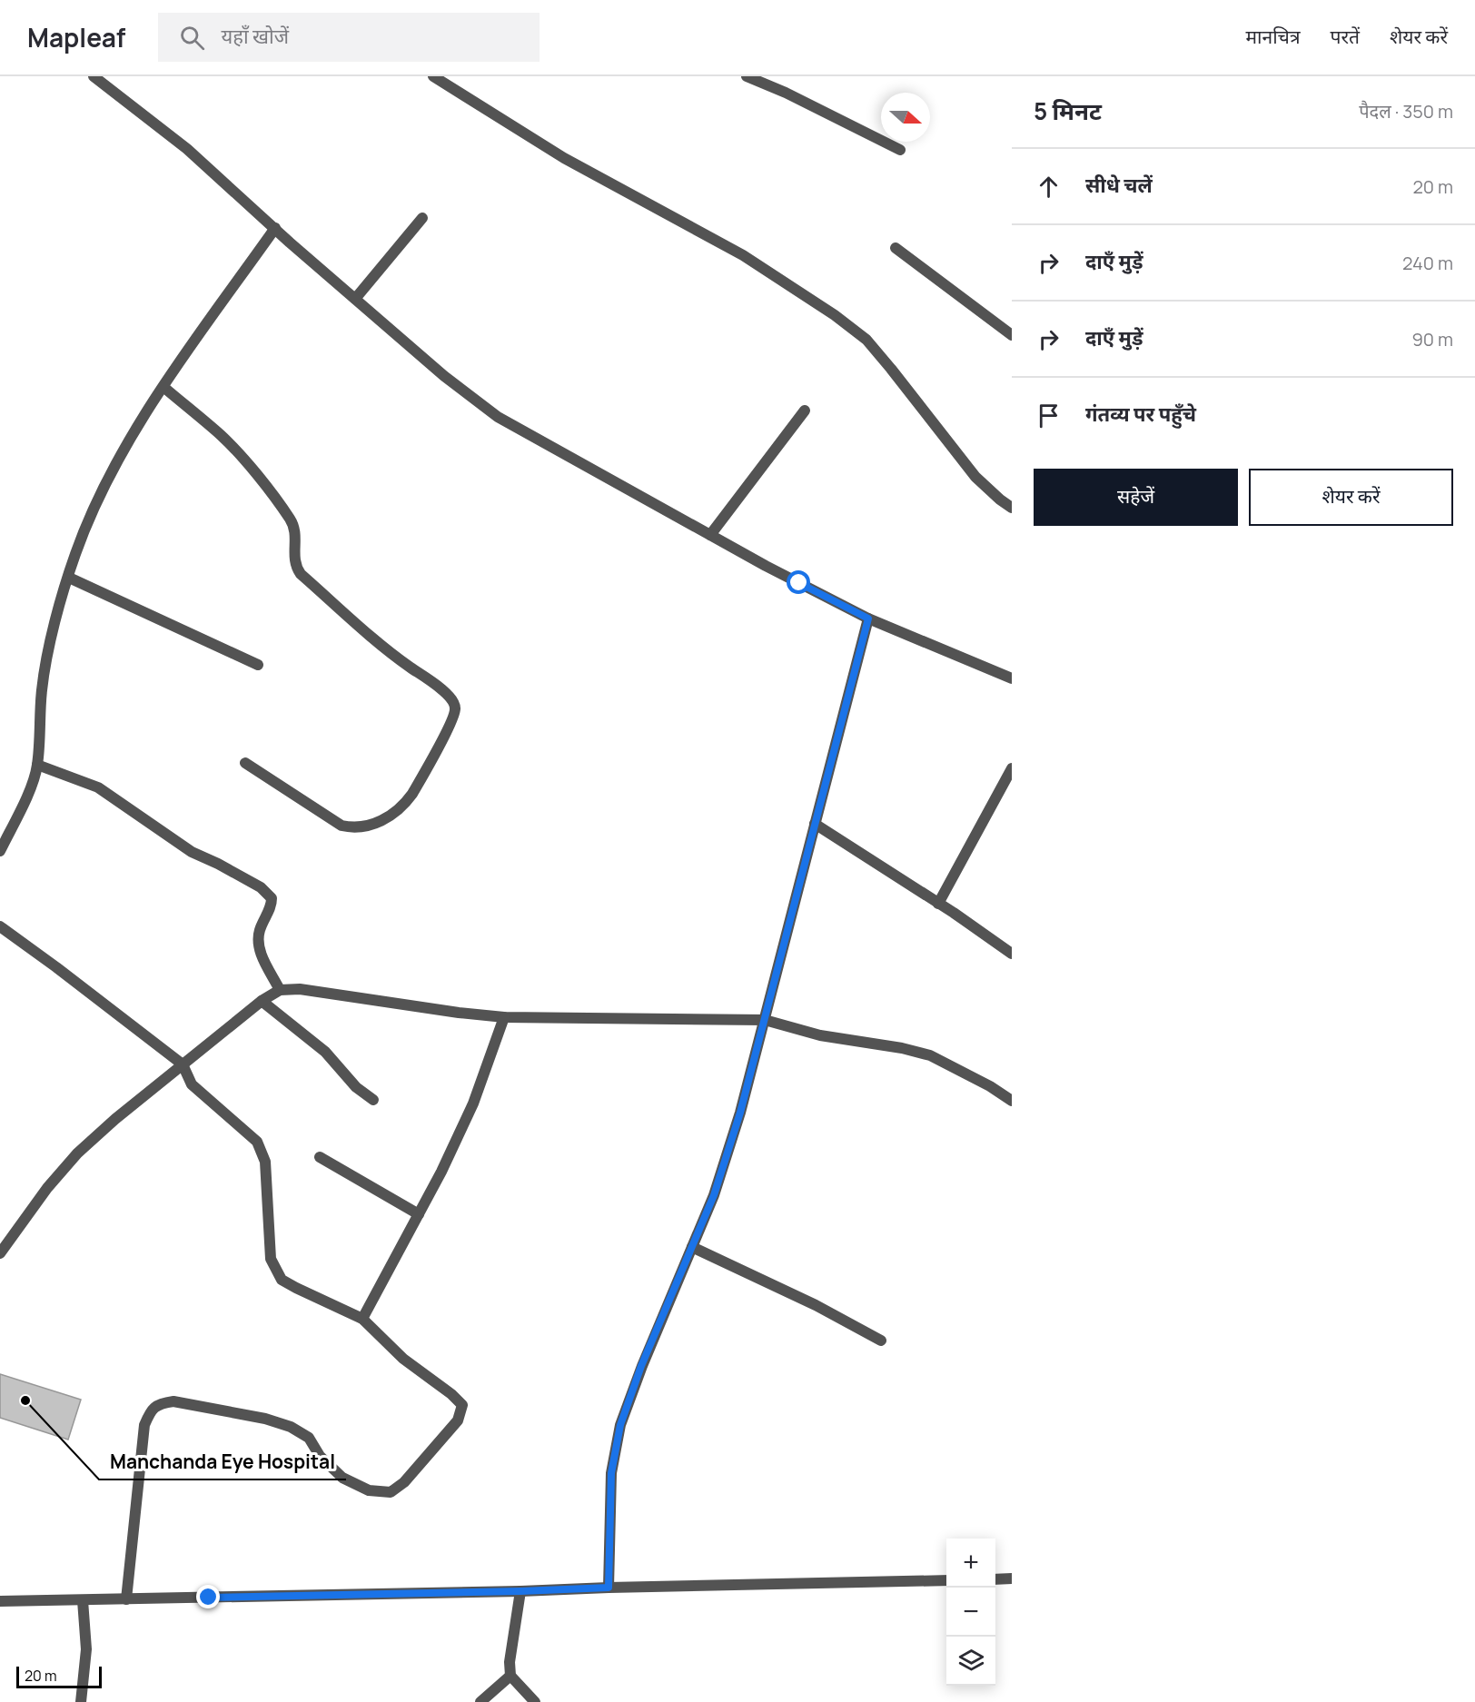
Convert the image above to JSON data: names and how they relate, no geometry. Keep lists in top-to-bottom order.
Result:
{
  "places": ["Manchanda Eye Hospital"],
  "scale_bar": "20 m",
  "north": "right",
  "page": {
    "header": "Mapleaf",
    "search": "यहाँ खोजें",
    "nav": ["मानचित्र", "परतें", "शेयर करें"],
    "heading": ["5 मिनट", "पैदल · 350 m"],
    "list": [
      ["सीधे चलें", "20 m"],
      ["दाएँ मुड़ें", "240 m"],
      ["दाएँ मुड़ें", "90 m"],
      "गंतव्य पर पहुँचे"
    ],
    "buttons": ["सहेजें", "शेयर करें"],
    "map_buttons": ["+", "−"],
    "scale": "20 m"
  }
}
